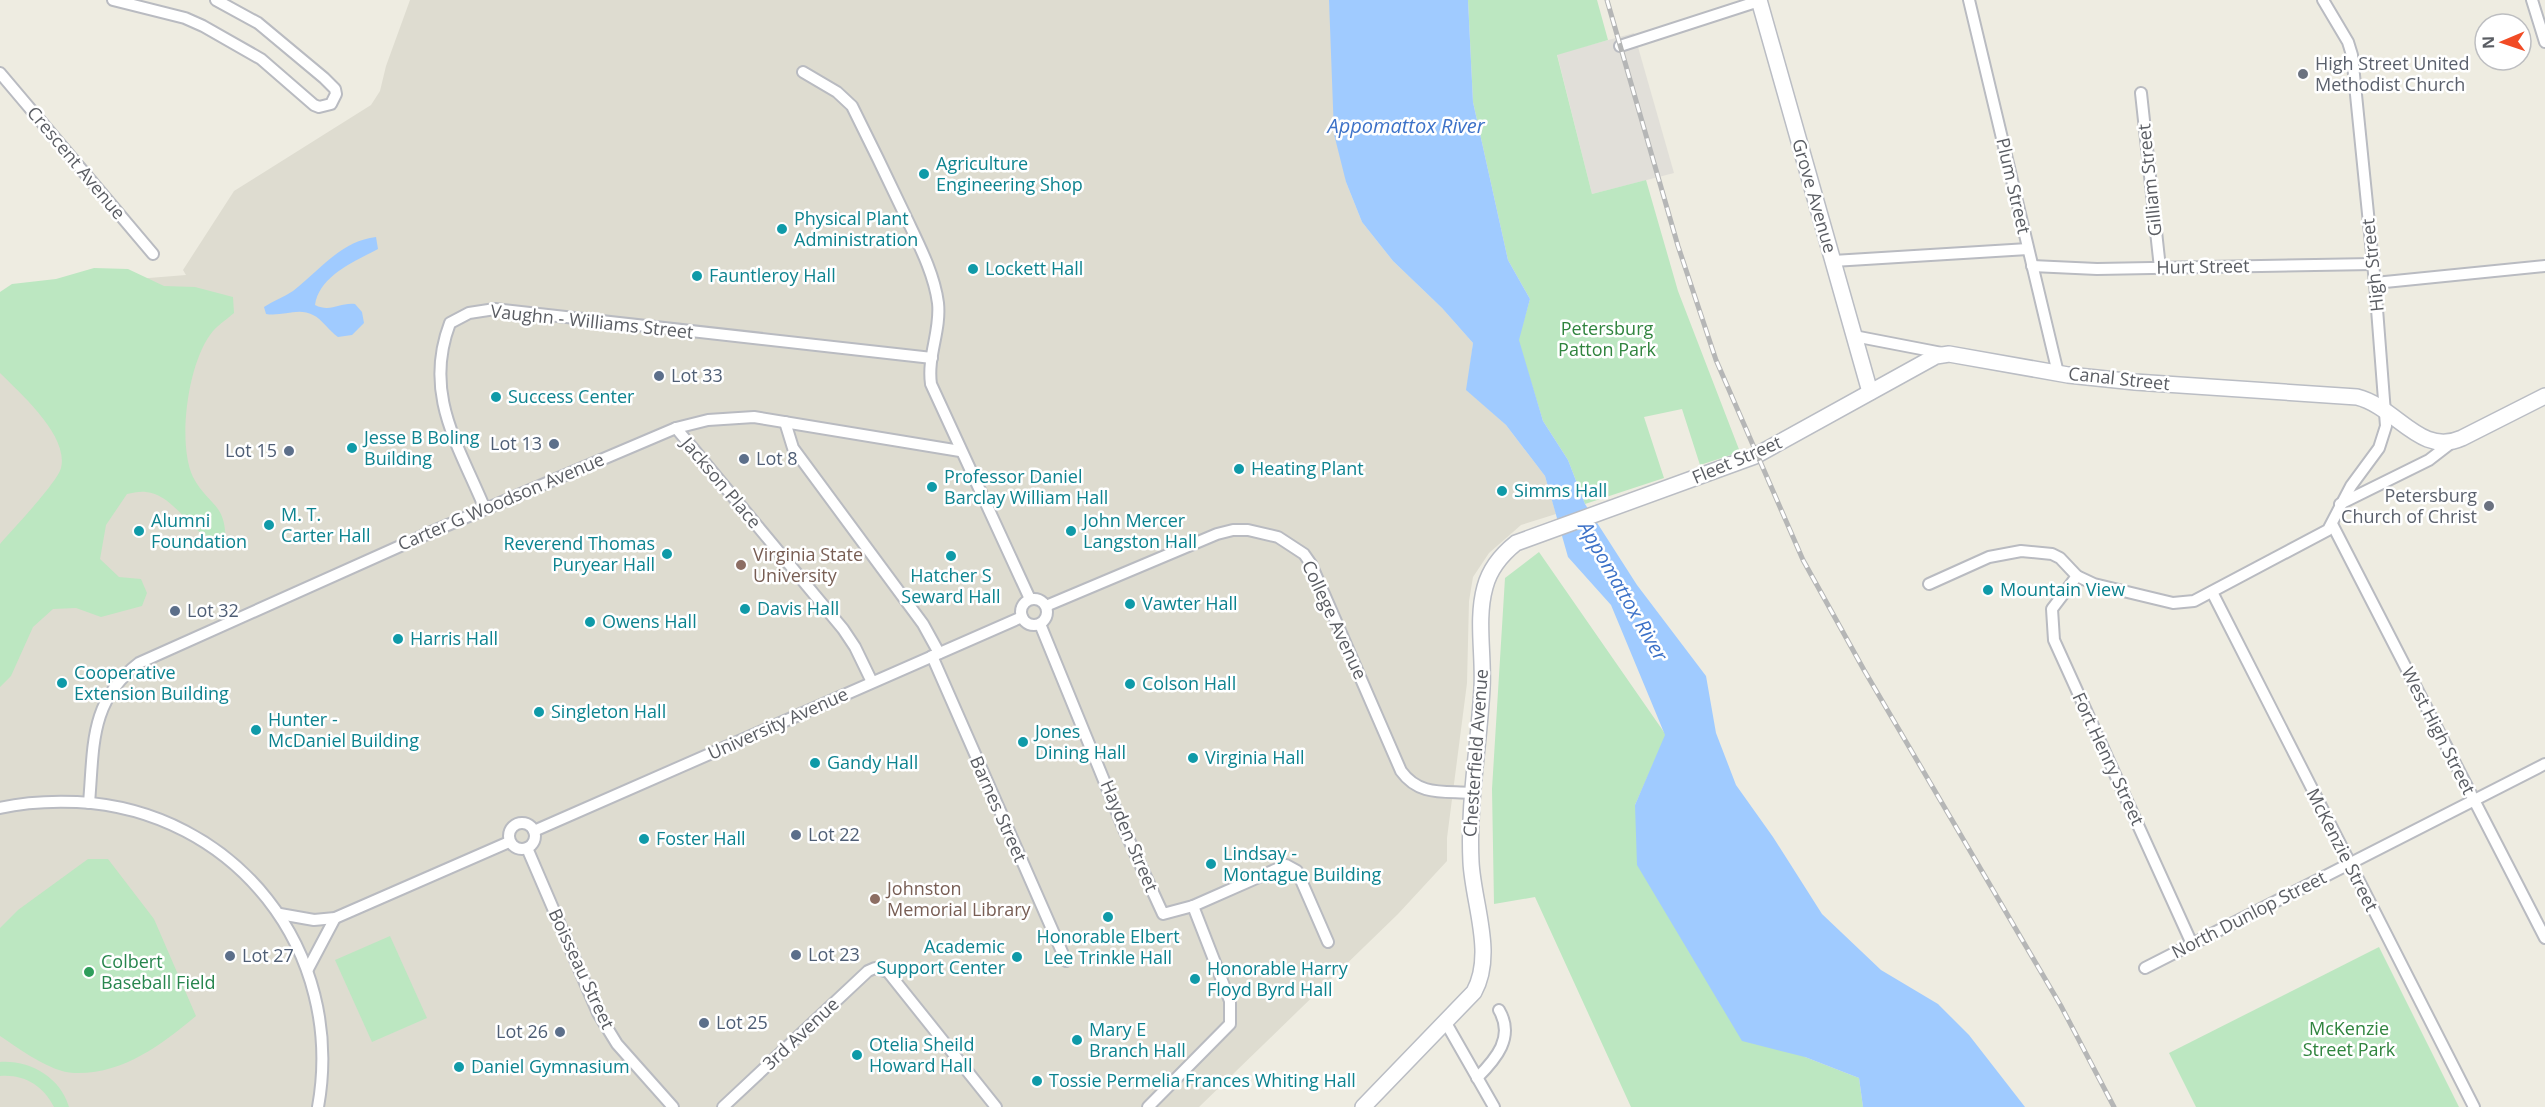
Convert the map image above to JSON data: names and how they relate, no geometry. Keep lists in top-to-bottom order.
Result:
{
  "streets": {
    "main road": [
      "Grove Avenue",
      "Canal Street",
      "Fleet Street",
      "Chesterfield Avenue"
    ],
    "street": [
      "Crescent Avenue",
      "Gilliam Street",
      "Plum Street",
      "High Street",
      "Hurt Street",
      "Vaughn - Williams Street",
      "Jackson Place",
      "Carter G Woodson Avenue",
      "College Avenue",
      "University Avenue",
      "West High Street",
      "Fort Henry Street",
      "Barnes Street",
      "Hayden Street",
      "McKenzie Street",
      "North Dunlop Street",
      "Boisseau Street",
      "3rd Avenue"
    ]
  },
  "crossings": [
    ["Gilliam Street", "Hurt Street"],
    ["Plum Street", "Hurt Street"],
    ["Plum Street", "Canal Street"],
    ["Grove Avenue", "Canal Street"],
    ["Grove Avenue", "Fleet Street"],
    ["High Street", "Hurt Street"],
    ["High Street", "Canal Street"],
    ["High Street", "West High Street"],
    ["Vaughn - Williams Street", "Carter G Woodson Avenue"],
    ["Canal Street", "Fleet Street"],
    ["Fleet Street", "Chesterfield Avenue"],
    ["Jackson Place", "Carter G Woodson Avenue"],
    ["Jackson Place", "University Avenue"],
    ["Carter G Woodson Avenue", "Barnes Street"],
    ["College Avenue", "University Avenue"],
    ["College Avenue", "Chesterfield Avenue"],
    ["College Avenue", "Hayden Street"],
    ["University Avenue", "Barnes Street"],
    ["University Avenue", "Hayden Street"],
    ["University Avenue", "Boisseau Street"],
    ["West High Street", "North Dunlop Street"],
    ["Fort Henry Street", "North Dunlop Street"],
    ["McKenzie Street", "North Dunlop Street"]
  ],
  "water": ["Appomattox River"],
  "parks": ["Petersburg Patton Park", "McKenzie Street Park"],
  "places": [
    "High Street United Methodist Church",
    "Agriculture Engineering Shop",
    "Physical Plant Administration",
    "Lockett Hall",
    "Fauntleroy Hall",
    "Lot 33",
    "Success Center",
    "Lot 13",
    "Jesse B Boling Building",
    "Lot 15",
    "Lot 8",
    "Heating Plant",
    "Professor Daniel Barclay William Hall",
    "Simms Hall",
    "Petersburg Church of Christ",
    "M. T. Carter Hall",
    "Alumni Foundation",
    "John Mercer Langston Hall",
    "Reverend Thomas Puryear Hall",
    "Hatcher S Seward Hall",
    "Virginia State University",
    "Mountain View",
    "Vawter Hall",
    "Davis Hall",
    "Lot 32",
    "Owens Hall",
    "Harris Hall",
    "Cooperative Extension Building",
    "Colson Hall",
    "Singleton Hall",
    "Hunter - McDaniel Building",
    "Jones Dining Hall",
    "Virginia Hall",
    "Gandy Hall",
    "Lot 22",
    "Foster Hall",
    "Lindsay - Montague Building",
    "Johnston Memorial Library",
    "Honorable Elbert Lee Trinkle Hall",
    "Lot 23",
    "Lot 27",
    "Academic Support Center",
    "Colbert Baseball Field",
    "Honorable Harry Floyd Byrd Hall",
    "Lot 25",
    "Lot 26",
    "Mary E Branch Hall",
    "Otelia Sheild Howard Hall",
    "Daniel Gymnasium",
    "Tossie Permelia Frances Whiting Hall"
  ],
  "north": "left"
}
